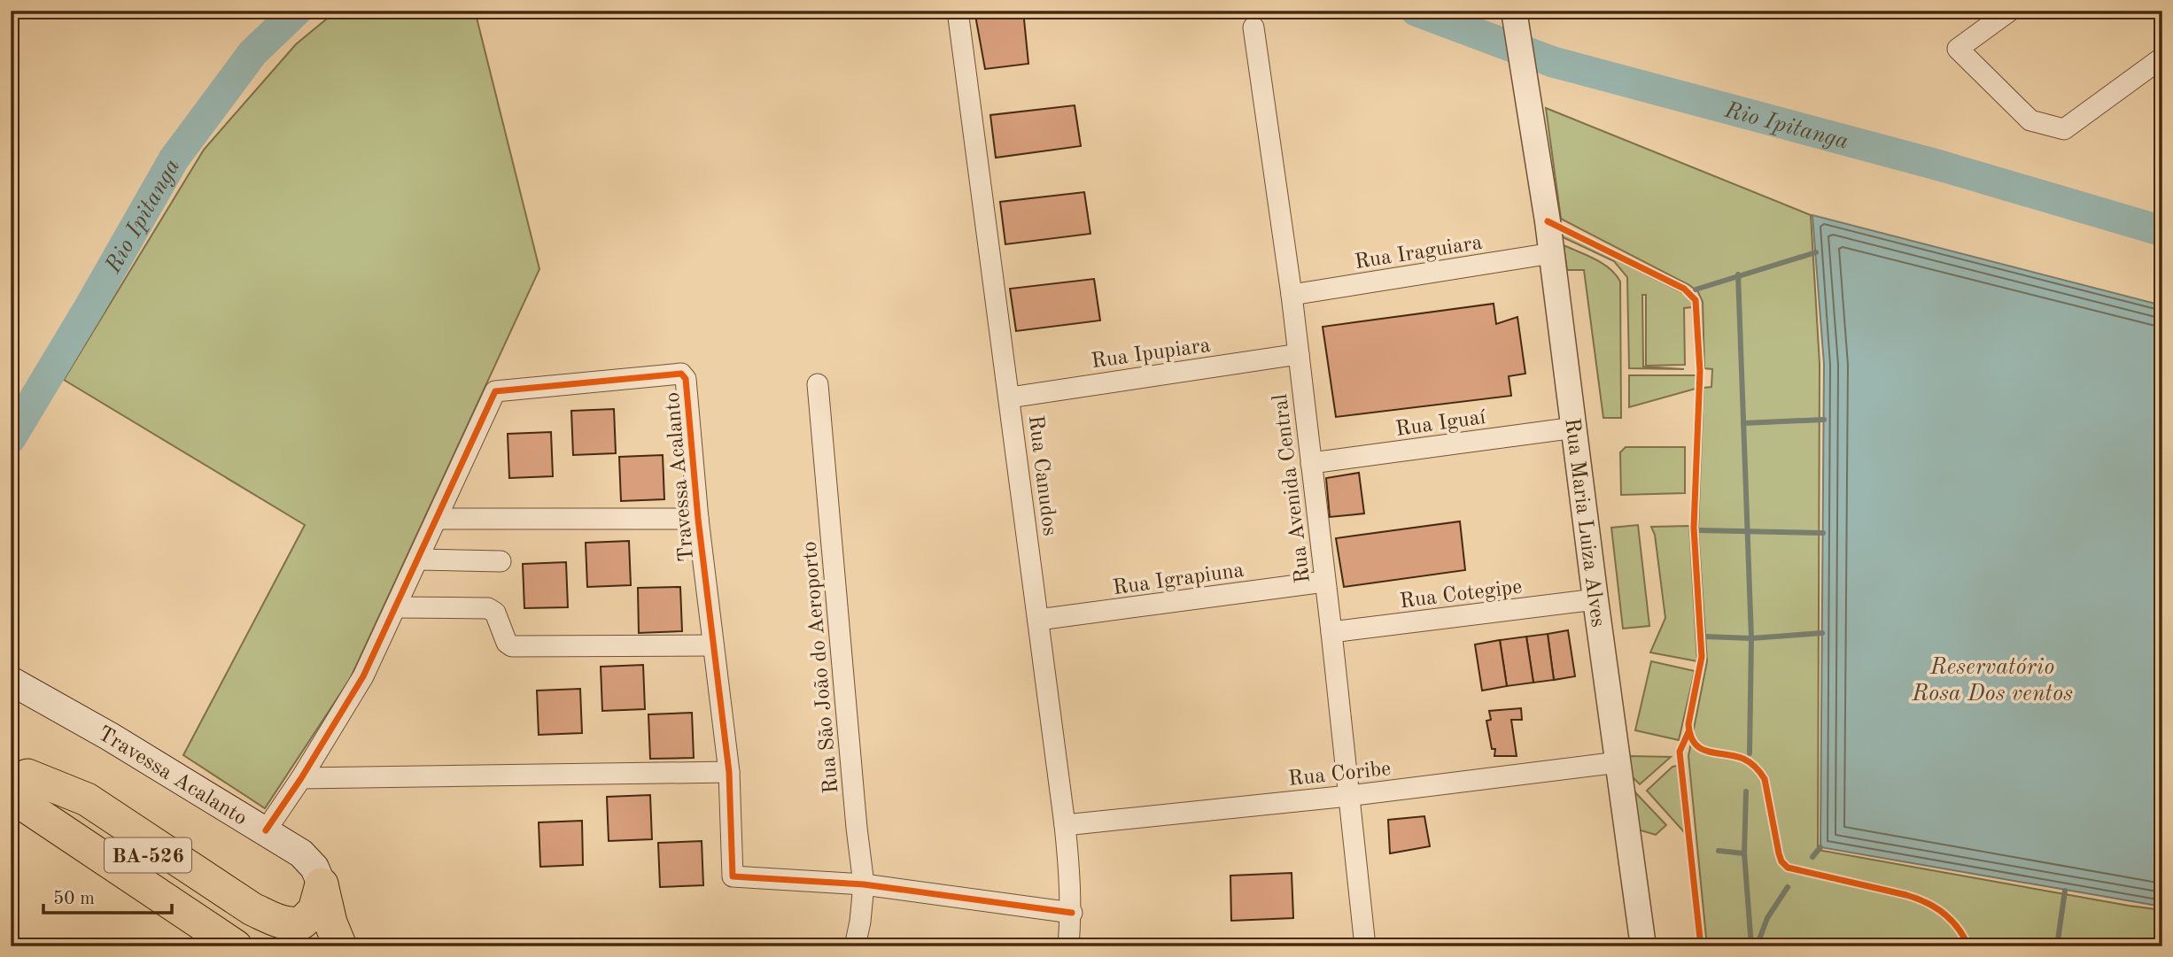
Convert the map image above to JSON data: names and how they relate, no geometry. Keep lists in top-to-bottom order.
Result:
{
  "streets": {
    "highway": ["BA-526"],
    "main road": ["Travessa Acalanto"],
    "street": [
      "Rua Iraguiara",
      "Rua Ipupiara",
      "Rua Iguaí",
      "Rua Canudos",
      "Rua Avenida Central",
      "Rua Maria Luiza Alves",
      "Rua Igrapiuna",
      "Rua Cotegipe",
      "Rua São João do Aeroporto",
      "Rua Coribe"
    ]
  },
  "crossings": [
    ["Rua Iraguiara", "Rua Avenida Central"],
    ["Rua Iraguiara", "Rua Maria Luiza Alves"],
    ["Rua Ipupiara", "Rua Canudos"],
    ["Rua Ipupiara", "Rua Avenida Central"],
    ["Rua Iguaí", "Rua Avenida Central"],
    ["Rua Iguaí", "Rua Maria Luiza Alves"],
    ["Rua Canudos", "Rua Igrapiuna"],
    ["Rua Canudos", "Rua Coribe"],
    ["Travessa Acalanto", "Rua São João do Aeroporto"],
    ["Rua Avenida Central", "Rua Igrapiuna"],
    ["Rua Avenida Central", "Rua Cotegipe"],
    ["Rua Avenida Central", "Rua Coribe"],
    ["Rua Maria Luiza Alves", "Rua Cotegipe"],
    ["Rua Maria Luiza Alves", "Rua Coribe"]
  ],
  "water": ["Rio Ipitanga", "Reservatório Rosa Dos ventos"],
  "scale_bar": "50 m"
}
